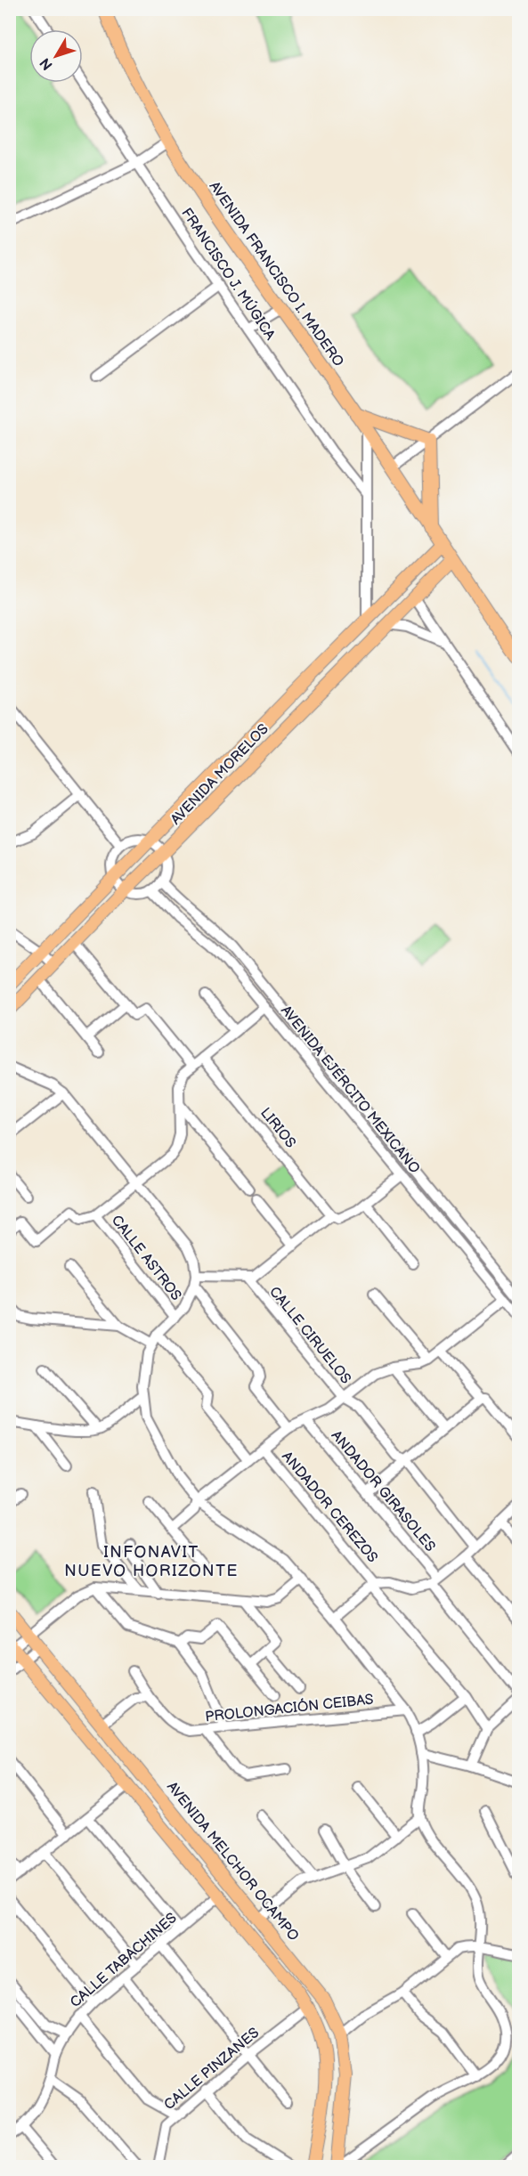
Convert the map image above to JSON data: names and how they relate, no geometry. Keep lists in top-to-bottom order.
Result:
{
  "streets": {
    "main road": ["AVENIDA FRANCISCO I. MADERO", "AVENIDA MORELOS", "AVENIDA MELCHOR OCAMPO"],
    "street": [
      "FRANCISCO J. MÚGICA",
      "AVENIDA EJÉRCITO MEXICANO",
      "LIRIOS",
      "CALLE ASTROS",
      "CALLE CIRUELOS",
      "ANDADOR GIRASOLES",
      "ANDADOR CEREZOS",
      "PROLONGACIÓN CEIBAS",
      "CALLE TABACHINES",
      "CALLE PINZANES"
    ]
  },
  "crossings": [
    ["AVENIDA FRANCISCO I. MADERO", "AVENIDA MORELOS"]
  ],
  "districts": ["INFONAVIT NUEVO HORIZONTE"],
  "north": "bottom left"
}
